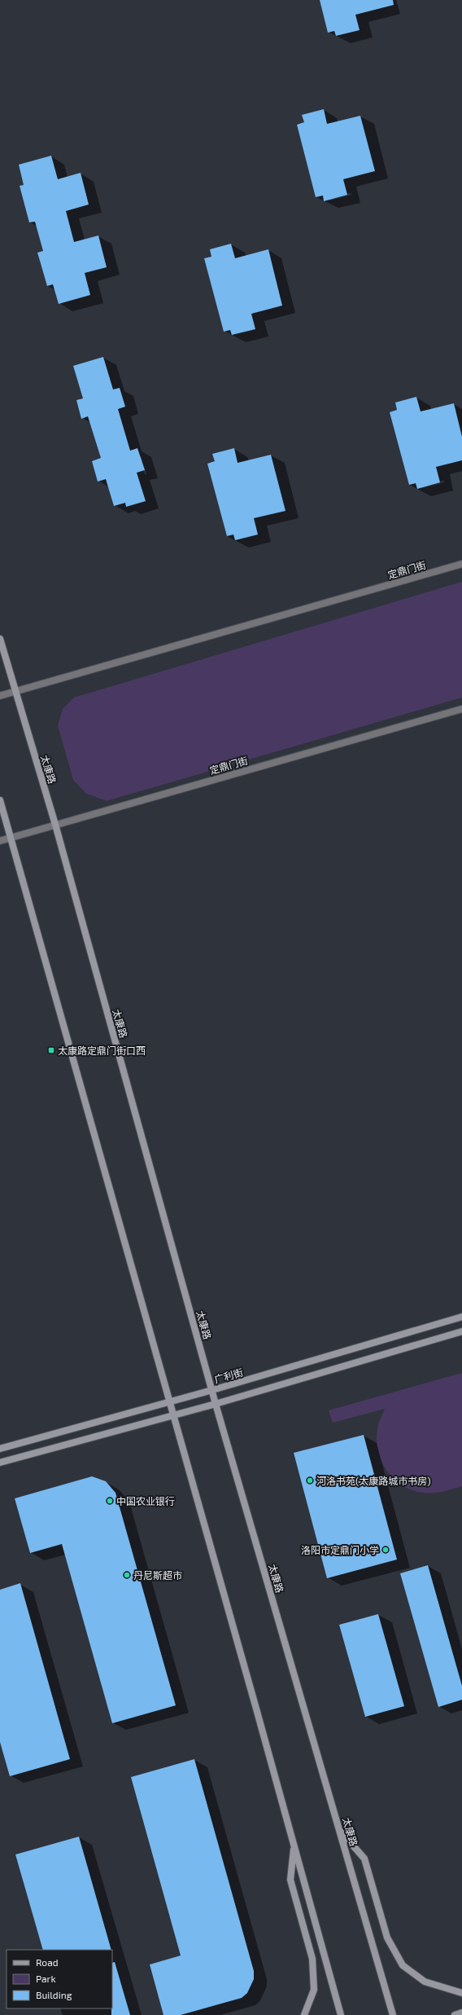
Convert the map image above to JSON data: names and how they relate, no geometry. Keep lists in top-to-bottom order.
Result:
{
  "streets": {
    "main road": ["太康路", "广利街"],
    "street": ["定鼎门街"]
  },
  "crossings": [
    ["定鼎门街", "太康路"],
    ["太康路", "广利街"]
  ],
  "places": {
    "transit": ["太康路定鼎门街口西"],
    "other": [
      "河洛书苑(太康路城市书房)",
      "中国农业银行",
      "洛阳市定鼎门小学",
      "丹尼斯超市"
    ]
  },
  "legend": ["Road", "Park", "Building"]
}
